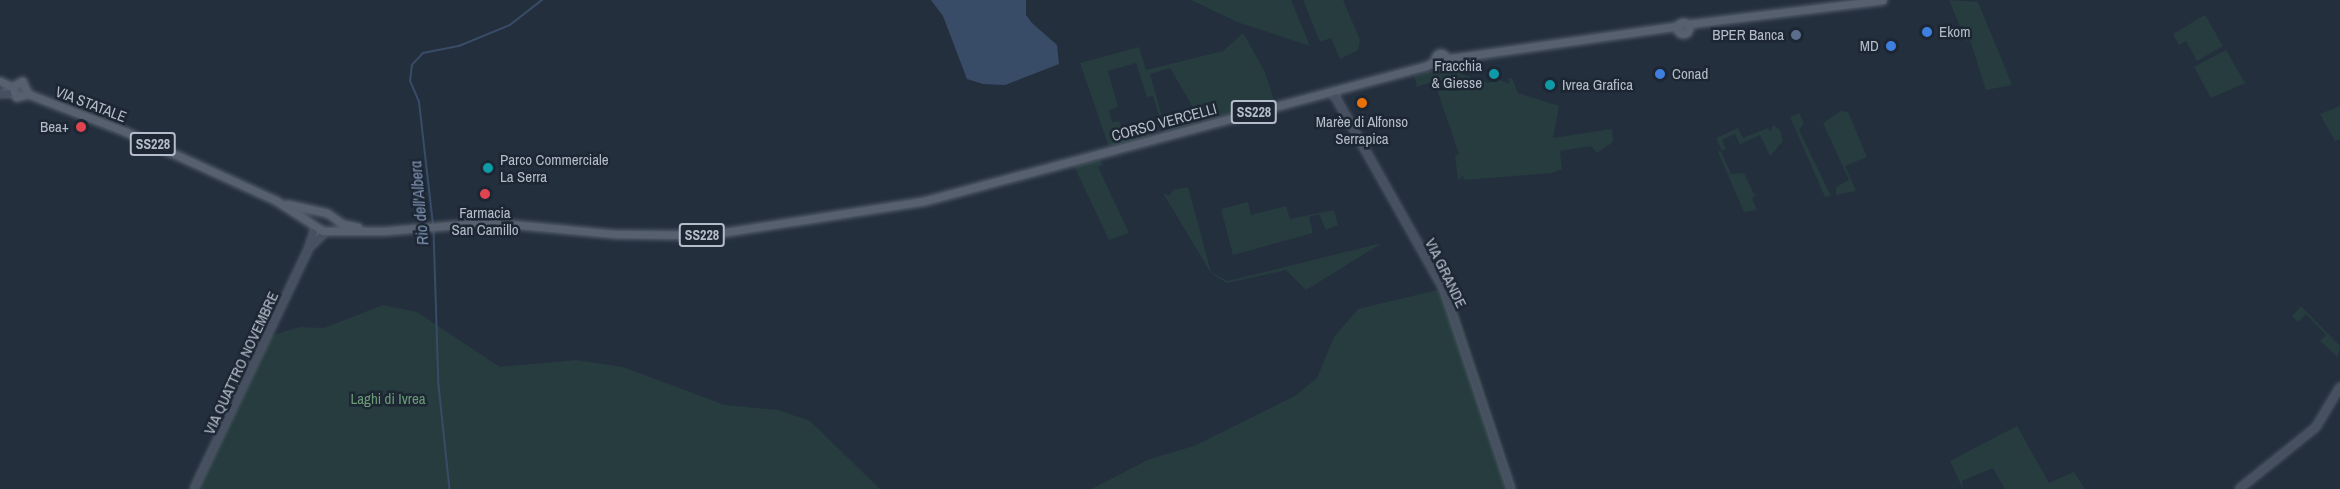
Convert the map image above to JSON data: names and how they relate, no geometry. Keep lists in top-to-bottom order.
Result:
{
  "streets": {
    "main road": ["VIA STATALE", "SS228", "CORSO VERCELLI"],
    "street": ["VIA GRANDE", "VIA QUATTRO NOVEMBRE"]
  },
  "crossings": [
    ["VIA STATALE", "SS228"],
    ["VIA STATALE", "VIA QUATTRO NOVEMBRE"],
    ["SS228", "CORSO VERCELLI"],
    ["SS228", "VIA QUATTRO NOVEMBRE"],
    ["CORSO VERCELLI", "VIA GRANDE"]
  ],
  "water": ["Rio dell'Albera"],
  "parks": ["Laghi di Ivrea"],
  "places": [
    "Ekom",
    "BPER Banca",
    "MD",
    "Fracchia & Giesse",
    "Conad",
    "Ivrea Grafica",
    "Marèe di Alfonso Serrapica",
    "Bea+",
    "Parco Commerciale La Serra",
    "Farmacia San Camillo"
  ]
}
